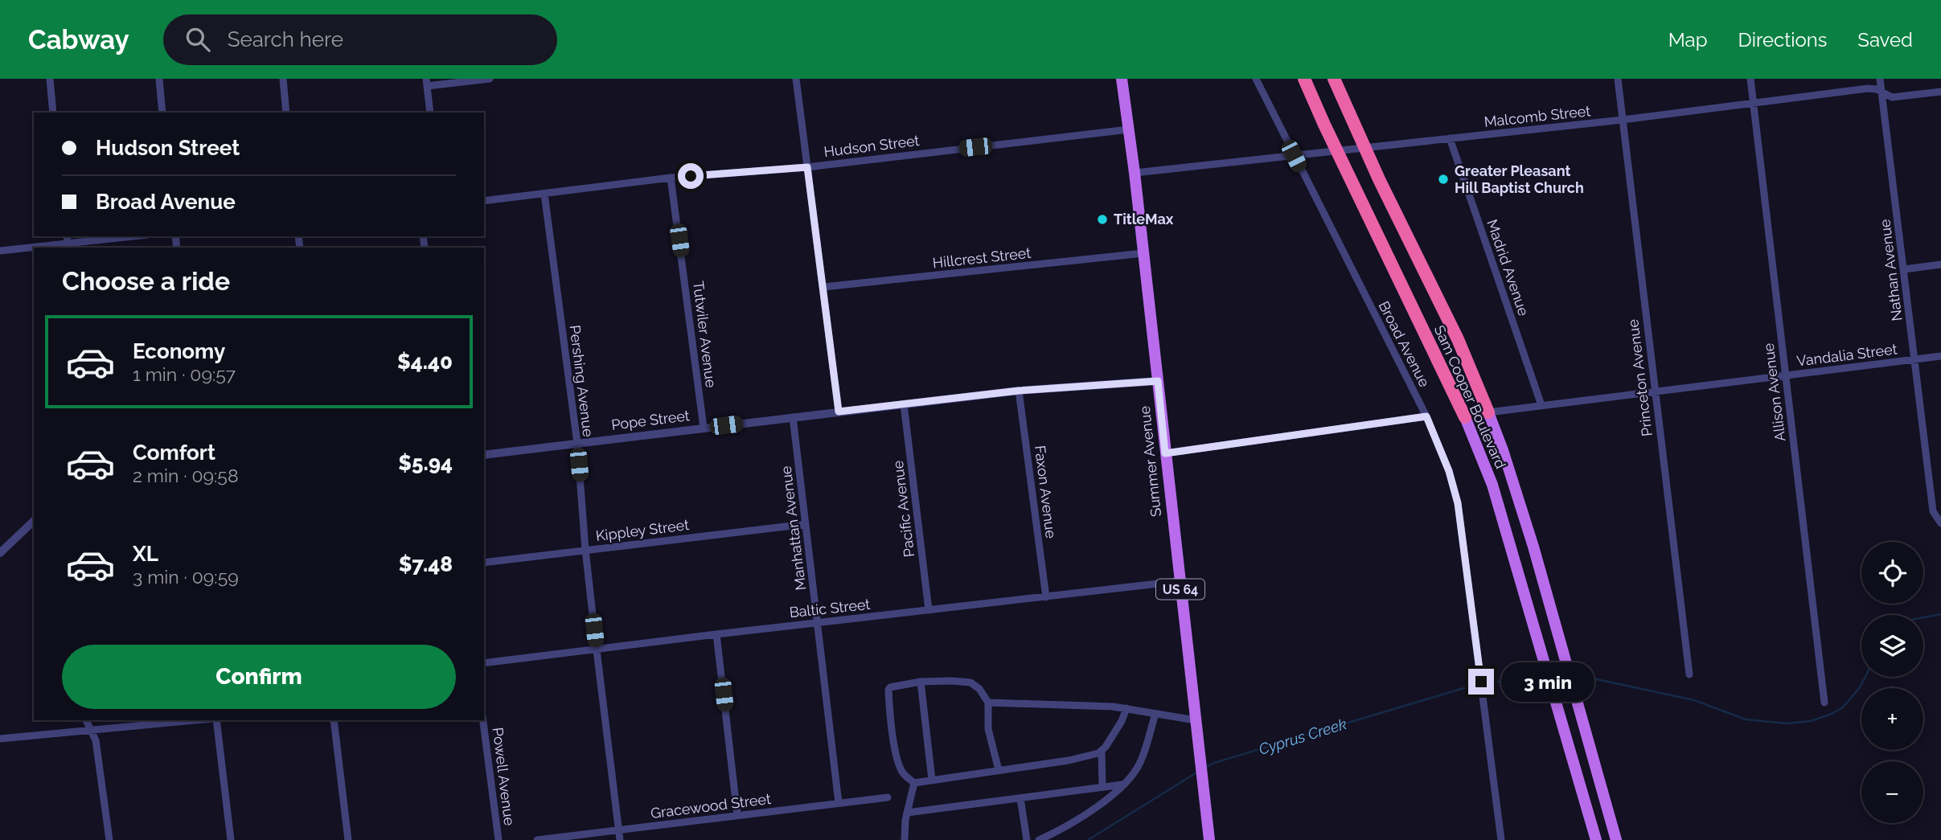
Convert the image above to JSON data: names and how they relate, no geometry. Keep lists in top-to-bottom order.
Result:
{
  "streets": {
    "highway": ["Sam Cooper Boulevard"],
    "main road": ["Summer Avenue", "US 64"],
    "street": [
      "Malcomb Street",
      "Hudson Street",
      "Hillcrest Street",
      "Madrid Avenue",
      "Nathan Avenue",
      "Tutwiler Avenue",
      "Broad Avenue",
      "Vandalia Street",
      "Princeton Avenue",
      "Pershing Avenue",
      "Allison Avenue",
      "Pope Street",
      "Faxon Avenue",
      "Pacific Avenue",
      "Manhattan Avenue",
      "Kippley Street",
      "Baltic Street",
      "Powell Avenue",
      "Gracewood Street"
    ]
  },
  "crossings": [
    ["Malcomb Street", "Madrid Avenue"],
    ["Malcomb Street", "Nathan Avenue"],
    ["Malcomb Street", "Broad Avenue"],
    ["Malcomb Street", "Princeton Avenue"],
    ["Malcomb Street", "Allison Avenue"],
    ["Malcomb Street", "Summer Avenue"],
    ["Hudson Street", "Tutwiler Avenue"],
    ["Hudson Street", "Pershing Avenue"],
    ["Hudson Street", "Summer Avenue"],
    ["Hillcrest Street", "Summer Avenue"],
    ["Madrid Avenue", "Vandalia Street"],
    ["Nathan Avenue", "Vandalia Street"],
    ["Tutwiler Avenue", "Pope Street"],
    ["Vandalia Street", "Princeton Avenue"],
    ["Vandalia Street", "Allison Avenue"],
    ["Vandalia Street", "Sam Cooper Boulevard"],
    ["Pershing Avenue", "Pope Street"],
    ["Pershing Avenue", "Kippley Street"],
    ["Pershing Avenue", "Baltic Street"],
    ["Pershing Avenue", "Gracewood Street"],
    ["Pope Street", "Summer Avenue"],
    ["Pope Street", "Faxon Avenue"],
    ["Pope Street", "Pacific Avenue"],
    ["Pope Street", "Manhattan Avenue"],
    ["Summer Avenue", "Baltic Street"],
    ["Faxon Avenue", "Baltic Street"],
    ["Pacific Avenue", "Baltic Street"],
    ["Manhattan Avenue", "Kippley Street"],
    ["Manhattan Avenue", "Baltic Street"],
    ["Manhattan Avenue", "Gracewood Street"]
  ],
  "water": ["Cyprus Creek"],
  "places": ["Greater Pleasant Hill Baptist Church", "TitleMax"],
  "page": {
    "header": "Cabway",
    "search": "Search here",
    "nav": ["Map", "Directions", "Saved"],
    "banner": ["Hudson Street", "Broad Avenue"],
    "heading": "Choose a ride",
    "list": [
      {
        "name": "Economy",
        "note": "1 min · 09:57",
        "value": "$4.40"
      },
      {
        "name": "Comfort",
        "note": "2 min · 09:58",
        "value": "$5.94"
      },
      {
        "name": "XL",
        "note": "3 min · 09:59",
        "value": "$7.48"
      }
    ],
    "map_buttons": ["+", "−"],
    "buttons": "Confirm",
    "bubble": "3 min"
  }
}
